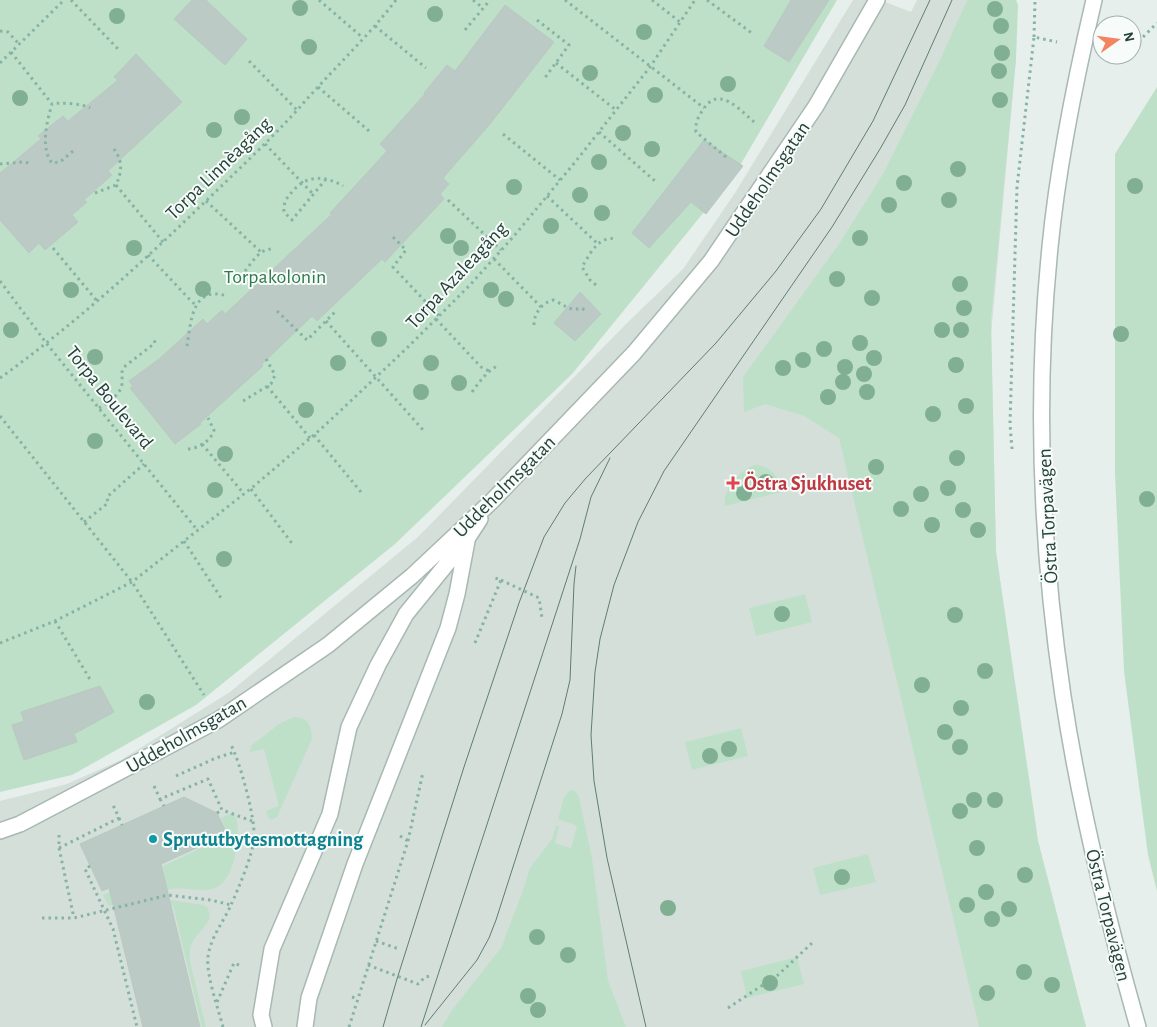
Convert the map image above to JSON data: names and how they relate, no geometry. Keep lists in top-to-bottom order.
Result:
{
  "streets": {
    "street": ["Uddeholmsgatan", "Östra Torpavägen"],
    "path": ["Torpa Linnèagång", "Torpa Azaleagång", "Torpa Boulevard"]
  },
  "crossings": [
    ["Torpa Linnèagång", "Torpa Boulevard"],
    ["Torpa Azaleagång", "Torpa Boulevard"]
  ],
  "parks": ["Torpakolonin"],
  "places": {
    "health": ["Östra Sjukhuset"],
    "other": ["Sprututbytesmottagning"]
  },
  "north": "right"
}
